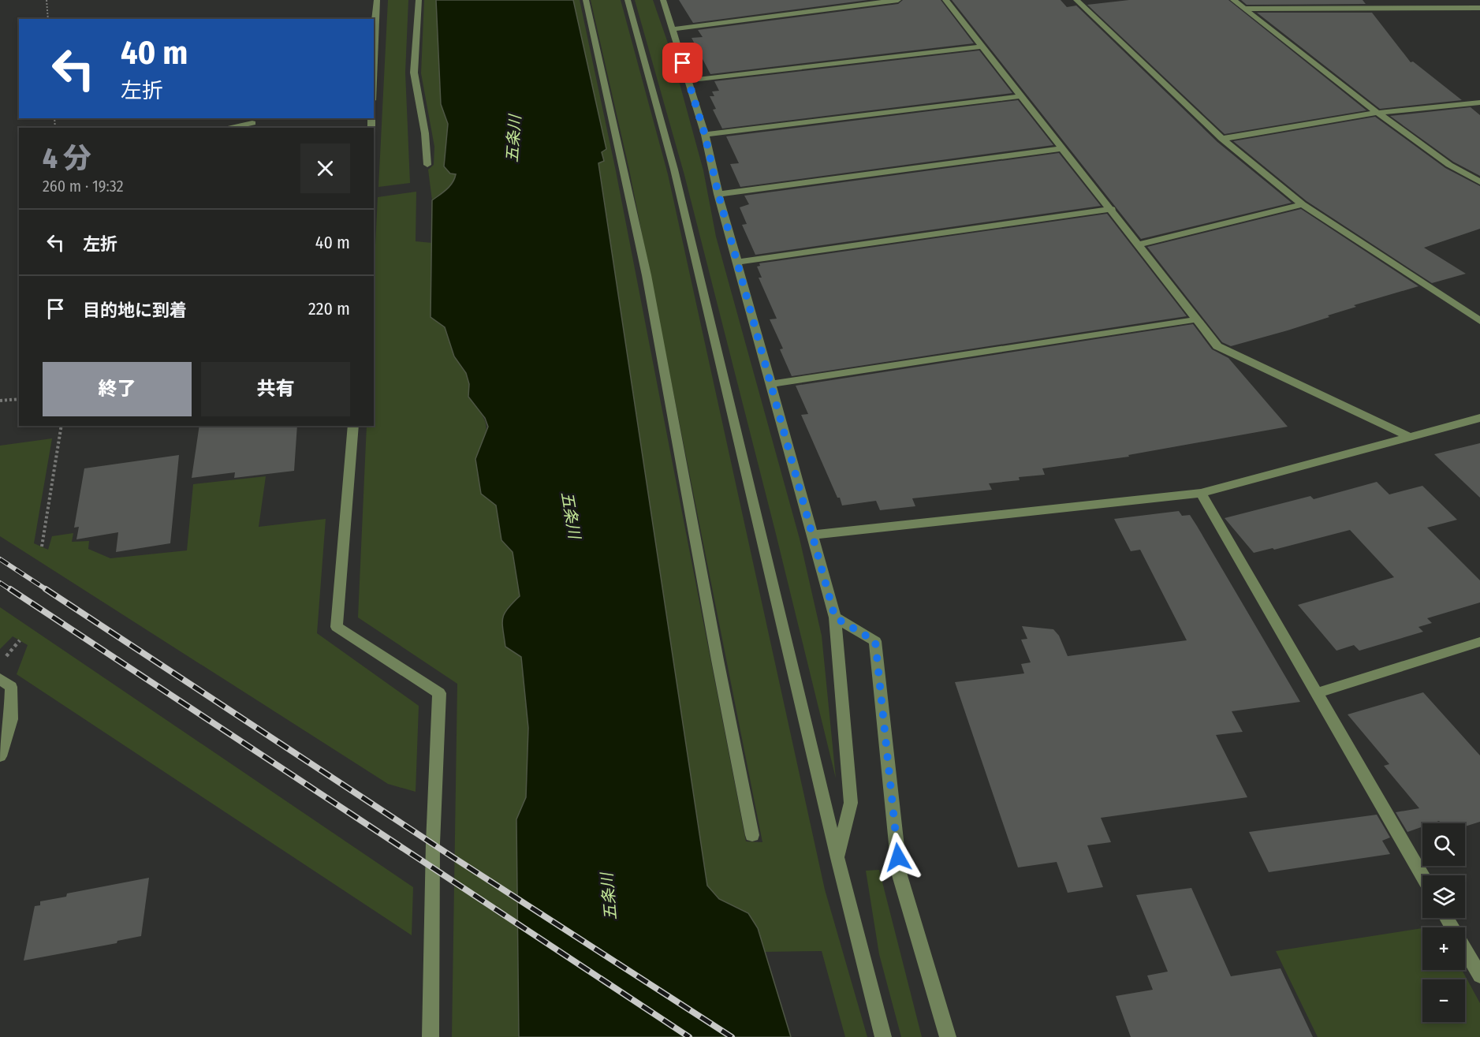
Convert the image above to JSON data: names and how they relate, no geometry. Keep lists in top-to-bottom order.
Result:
{
  "water": ["五条川"],
  "page": {
    "turn": ["40 m", "左折"],
    "heading": ["4 分", "260 m · 19:32"],
    "list": [
      {
        "name": "左折",
        "value": "40 m"
      },
      {
        "name": "目的地に到着",
        "value": "220 m"
      }
    ],
    "buttons": ["終了", "共有"],
    "map_buttons": ["+", "−"]
  }
}
